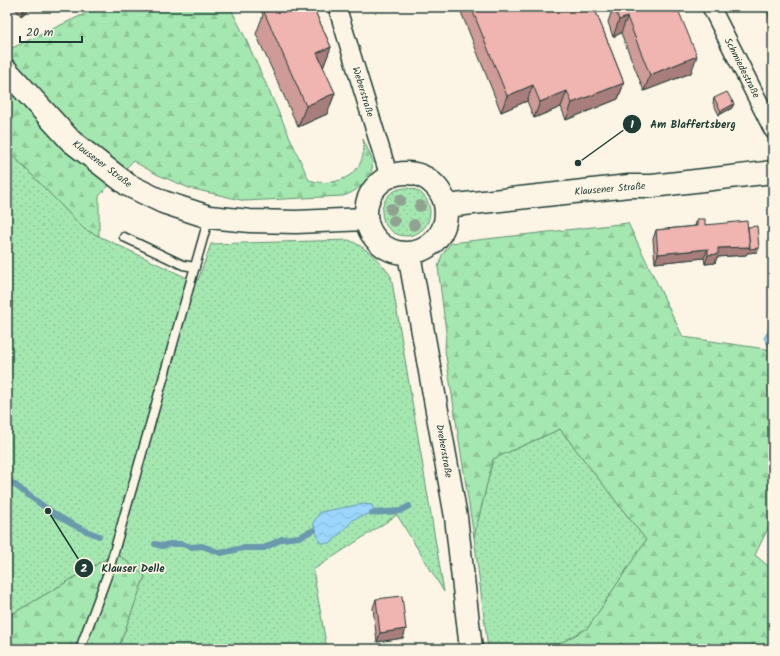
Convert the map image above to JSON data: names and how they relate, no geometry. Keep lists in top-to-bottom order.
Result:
{
  "streets": {
    "main road": ["Klausener Straße", "Dreherstraße"],
    "street": ["Schmiedestraße", "Weberstraße"]
  },
  "crossings": [
    ["Weberstraße", "Klausener Straße"],
    ["Weberstraße", "Dreherstraße"],
    ["Klausener Straße", "Dreherstraße"]
  ],
  "places": ["Am Blaffertsberg", "Klauser Delle"],
  "scale_bar": "20 m"
}
